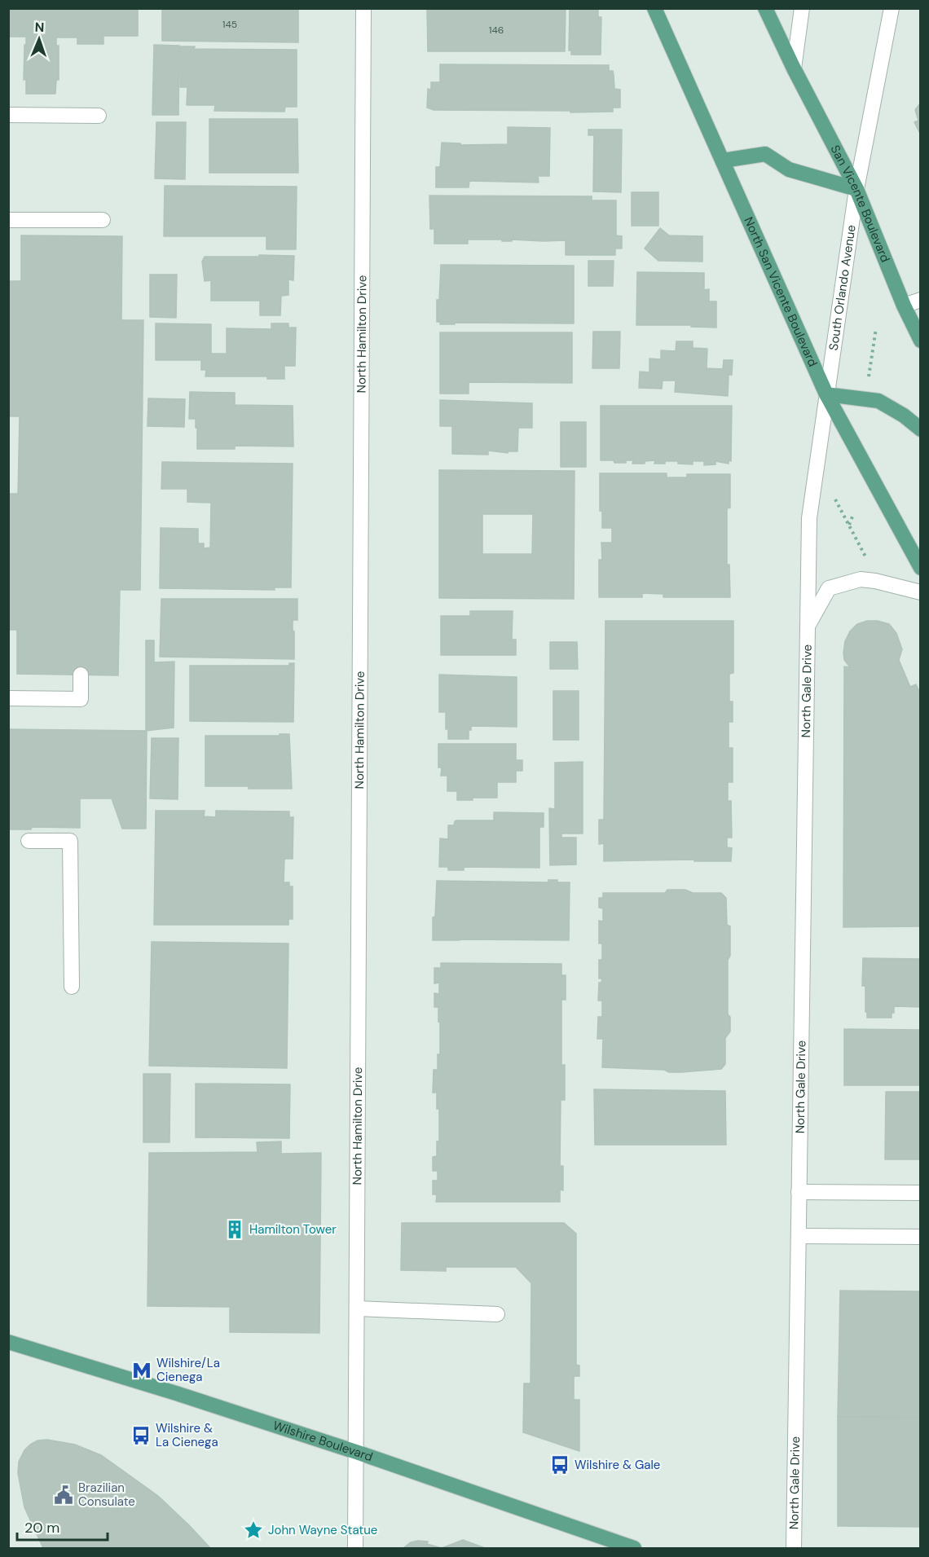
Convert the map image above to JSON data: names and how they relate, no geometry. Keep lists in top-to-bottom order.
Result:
{
  "streets": {
    "main road": ["San Vicente Boulevard", "North San Vicente Boulevard", "Wilshire Boulevard"],
    "street": ["South Orlando Avenue", "North Hamilton Drive", "North Gale Drive"]
  },
  "crossings": [
    ["San Vicente Boulevard", "South Orlando Avenue"],
    ["South Orlando Avenue", "North San Vicente Boulevard"],
    ["South Orlando Avenue", "North Gale Drive"],
    ["North San Vicente Boulevard", "North Gale Drive"],
    ["North Hamilton Drive", "Wilshire Boulevard"]
  ],
  "places": {
    "building": ["Hamilton Tower"],
    "metro station": ["Wilshire/La Cienega"],
    "bus stop": ["Wilshire & La Cienega", "Wilshire & Gale"],
    "public building": ["Brazilian Consulate"],
    "place": ["John Wayne Statue"]
  },
  "house_numbers": ["145", "146"],
  "scale_bar": "20 m",
  "north": "top"
}
